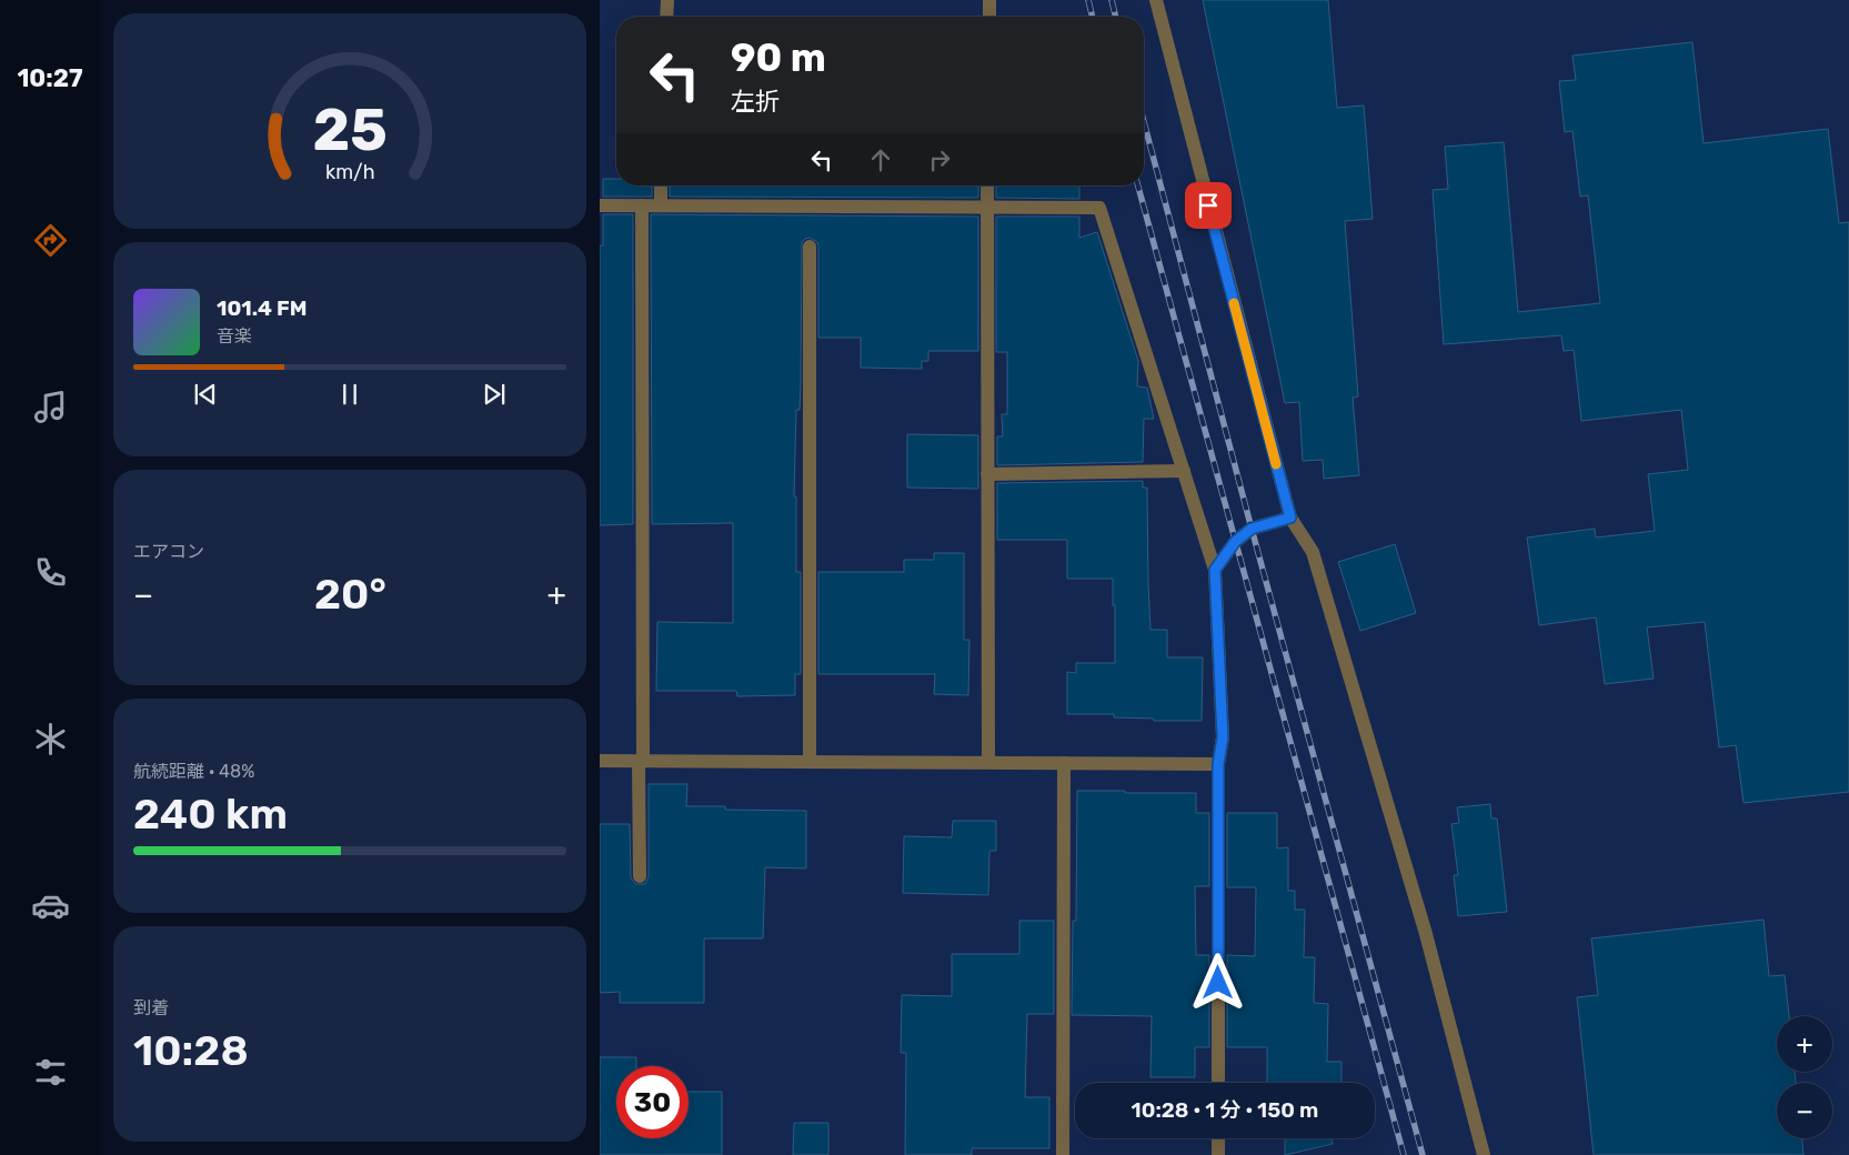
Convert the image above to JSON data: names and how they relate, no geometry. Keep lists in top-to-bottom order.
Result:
{
  "page": {
    "tabs": "10:27",
    "turn": ["90 m", "左折"],
    "song": ["101.4 FM", "音楽"],
    "tile": [
      "エアコン",
      ["航続距離 · 48%", "240 km"],
      ["到着", "10:28"]
    ],
    "heat": ["−", "20°", "+"],
    "map_buttons": ["+", "−"],
    "limit": "30",
    "trip": "10:28 · 1 分 · 150 m",
    "gauge": ["25", "km/h"]
  }
}
